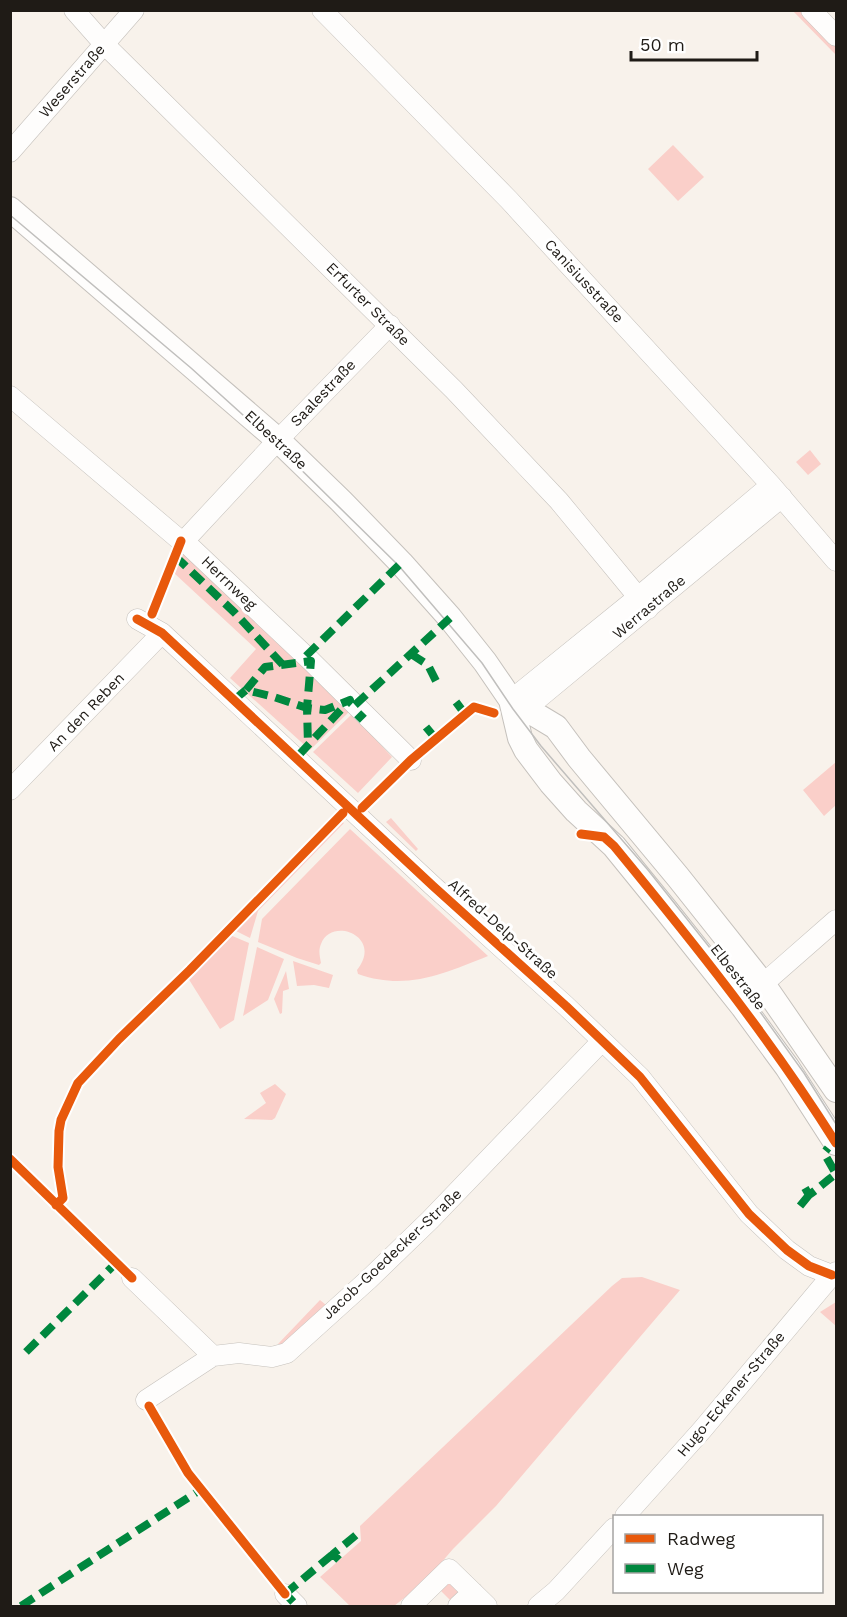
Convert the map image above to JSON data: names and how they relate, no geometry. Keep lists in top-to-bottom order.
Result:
{
  "streets": {
    "main road": ["Elbestraße"],
    "street": [
      "Weserstraße",
      "Canisiusstraße",
      "Erfurter Straße",
      "Saalestraße",
      "Herrnweg",
      "Werrastraße",
      "An den Reben",
      "Alfred-Delp-Straße",
      "Jacob-Goedecker-Straße",
      "Hugo-Eckener-Straße"
    ]
  },
  "crossings": [
    ["Weserstraße", "Erfurter Straße"],
    ["Canisiusstraße", "Werrastraße"],
    ["Erfurter Straße", "Saalestraße"],
    ["Erfurter Straße", "Werrastraße"],
    ["Saalestraße", "Elbestraße"],
    ["Saalestraße", "Herrnweg"],
    ["Elbestraße", "Werrastraße"],
    ["An den Reben", "Alfred-Delp-Straße"],
    ["Alfred-Delp-Straße", "Jacob-Goedecker-Straße"],
    ["Alfred-Delp-Straße", "Hugo-Eckener-Straße"]
  ],
  "legend": ["Radweg", "Weg"],
  "scale_bar": "50 m"
}
